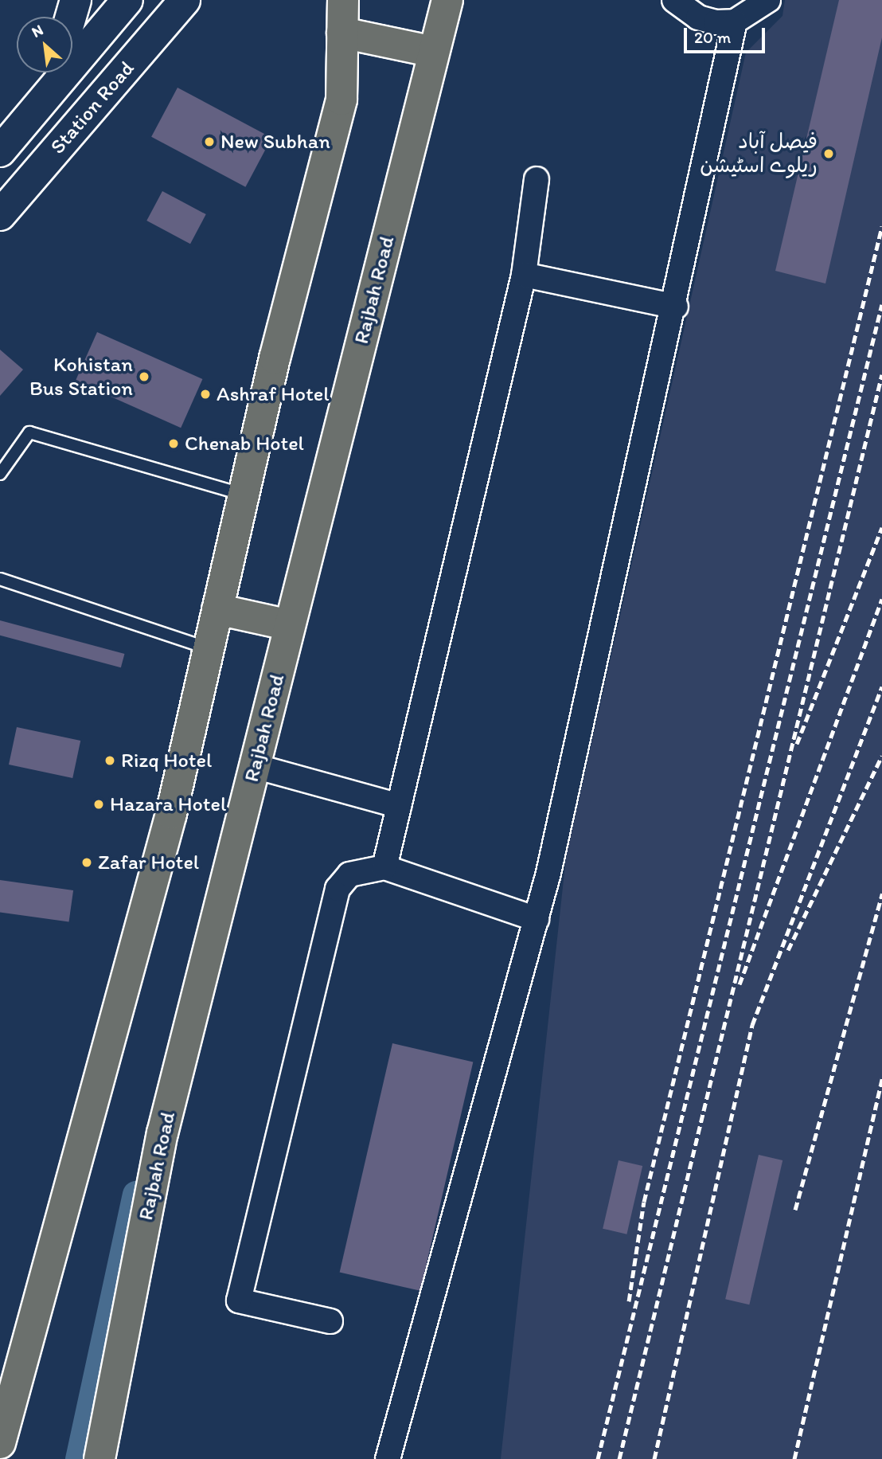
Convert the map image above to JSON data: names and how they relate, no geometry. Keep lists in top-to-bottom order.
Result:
{
  "streets": {
    "main road": ["Station Road", "Rajbah Road"]
  },
  "places": [
    "New Subhan",
    "فیصل آباد ریلوے اسٹیشن",
    "Kohistan Bus Station",
    "Ashraf Hotel",
    "Chenab Hotel",
    "Rizq Hotel",
    "Hazara Hotel",
    "Zafar Hotel"
  ],
  "scale_bar": "20 m",
  "north": "top left"
}
